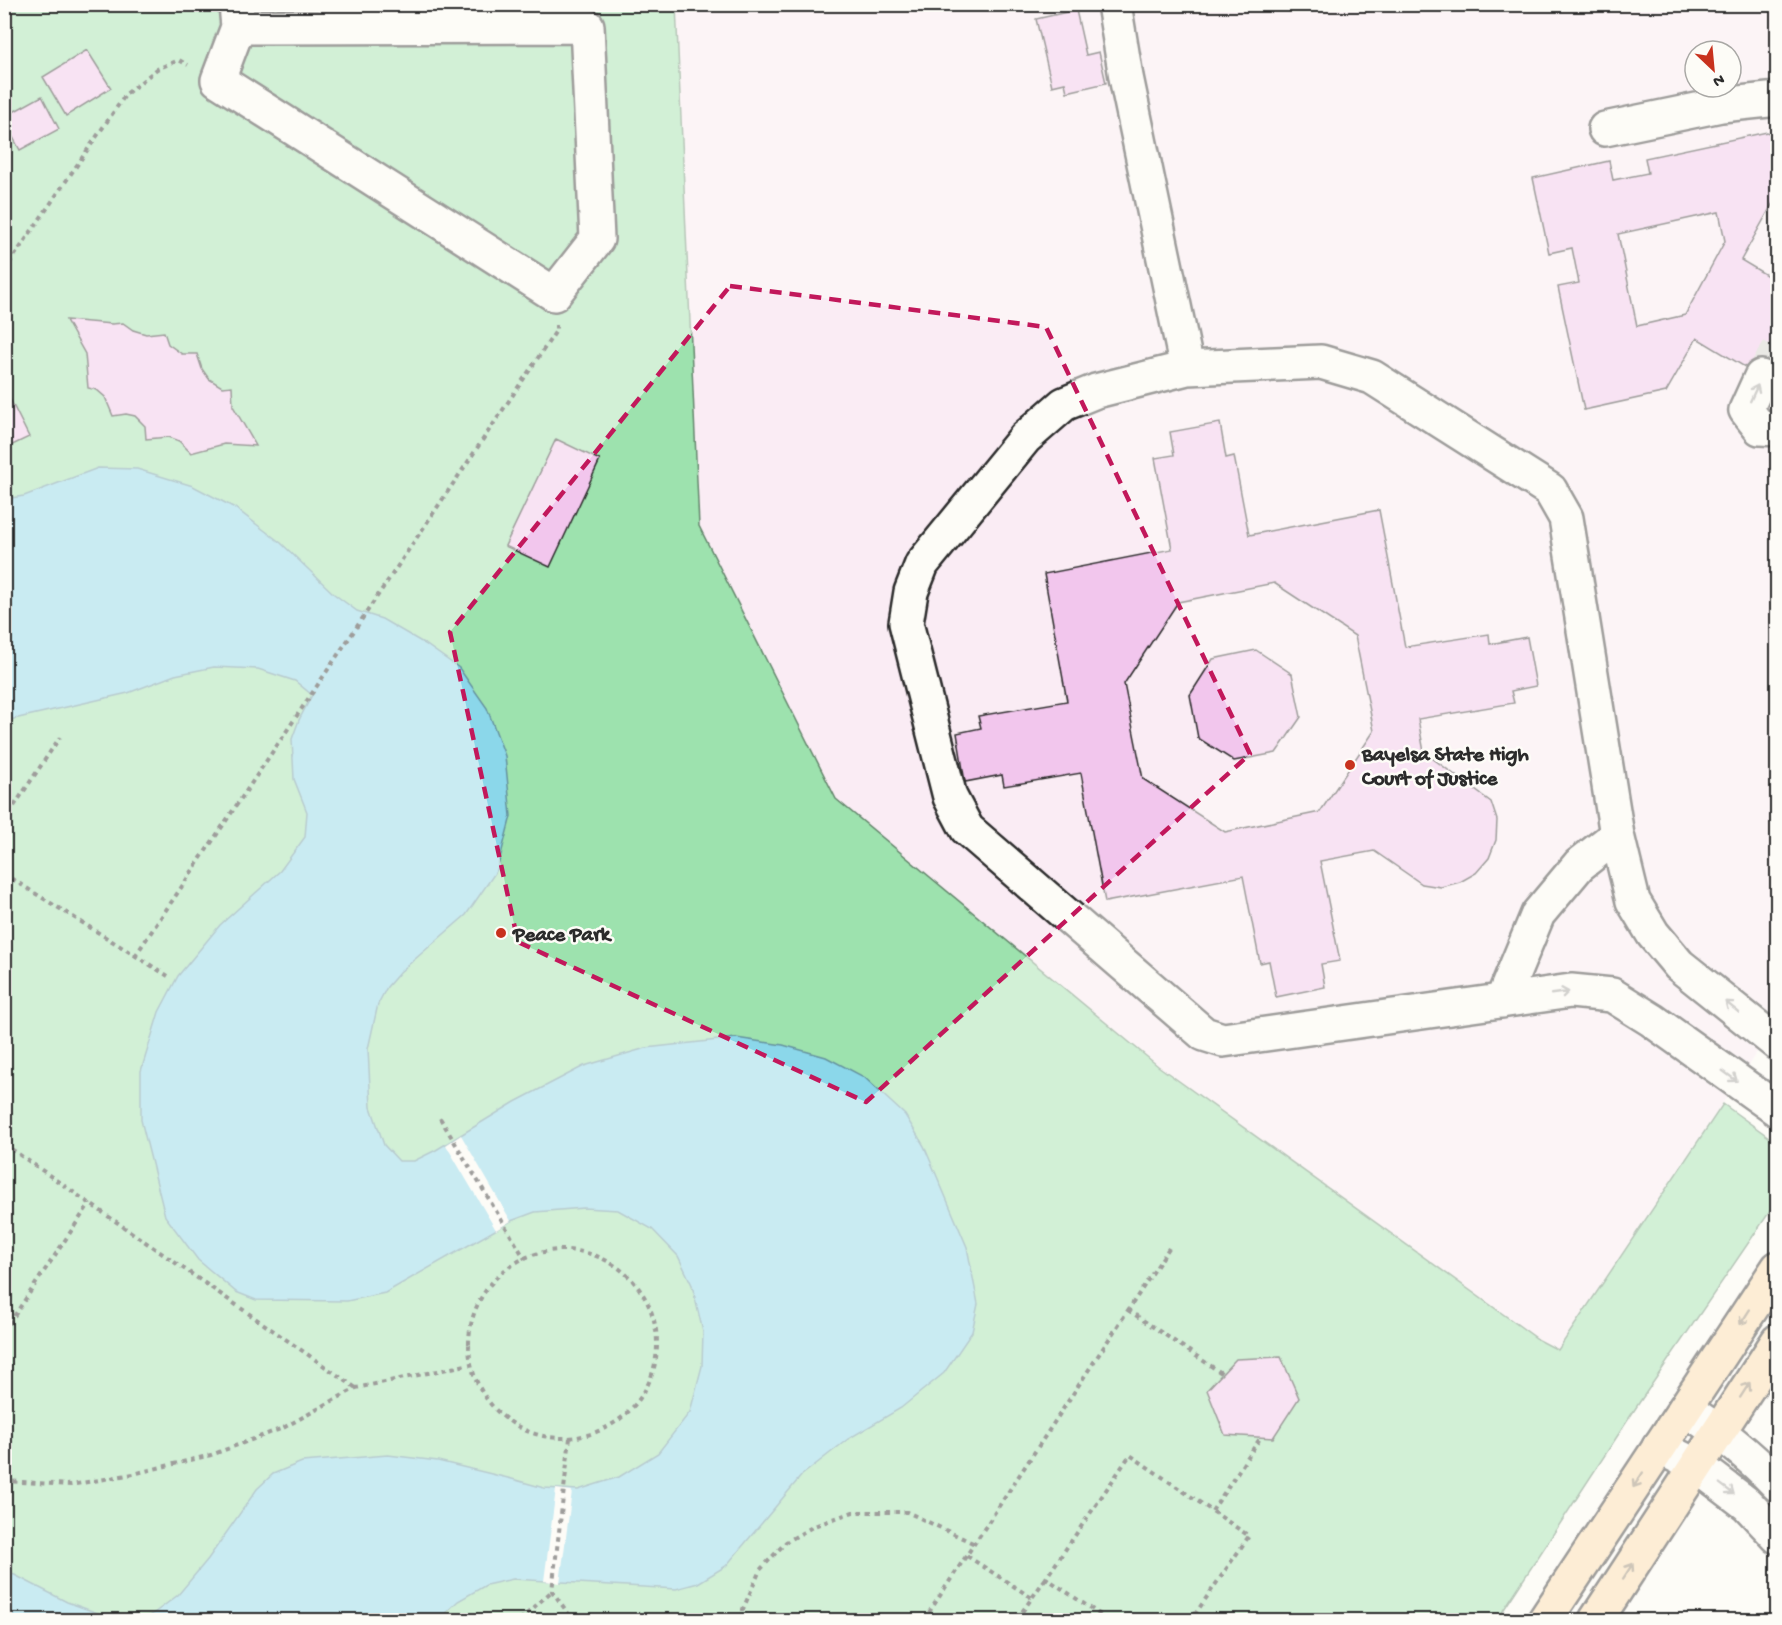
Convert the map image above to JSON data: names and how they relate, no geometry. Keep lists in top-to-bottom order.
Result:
{
  "places": ["Bayelsa State High Court of Justice", "Peace Park"],
  "north": "bottom right"
}
